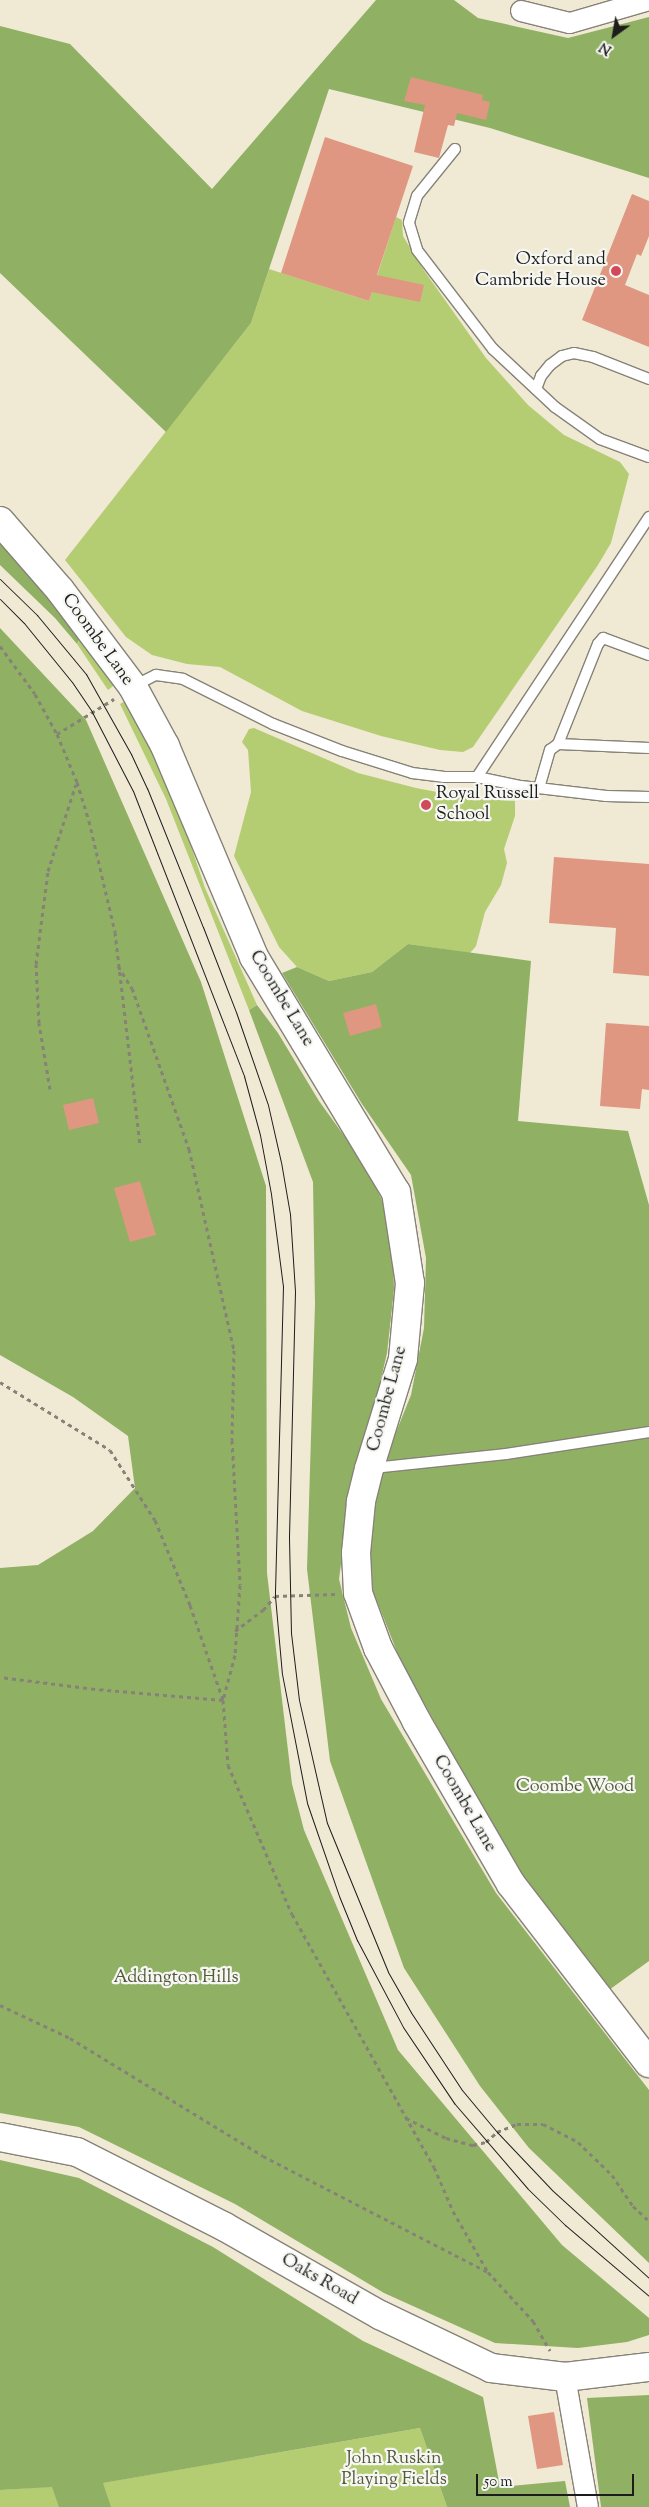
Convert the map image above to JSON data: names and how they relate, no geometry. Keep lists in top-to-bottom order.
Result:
{
  "streets": {
    "main road": ["Coombe Lane", "Oaks Road"]
  },
  "parks": ["Coombe Wood", "Addington Hills", "John Ruskin Playing Fields"],
  "places": ["Oxford and Cambride House", "Royal Russell School"],
  "scale_bar": "50 m",
  "north": "bottom left"
}
